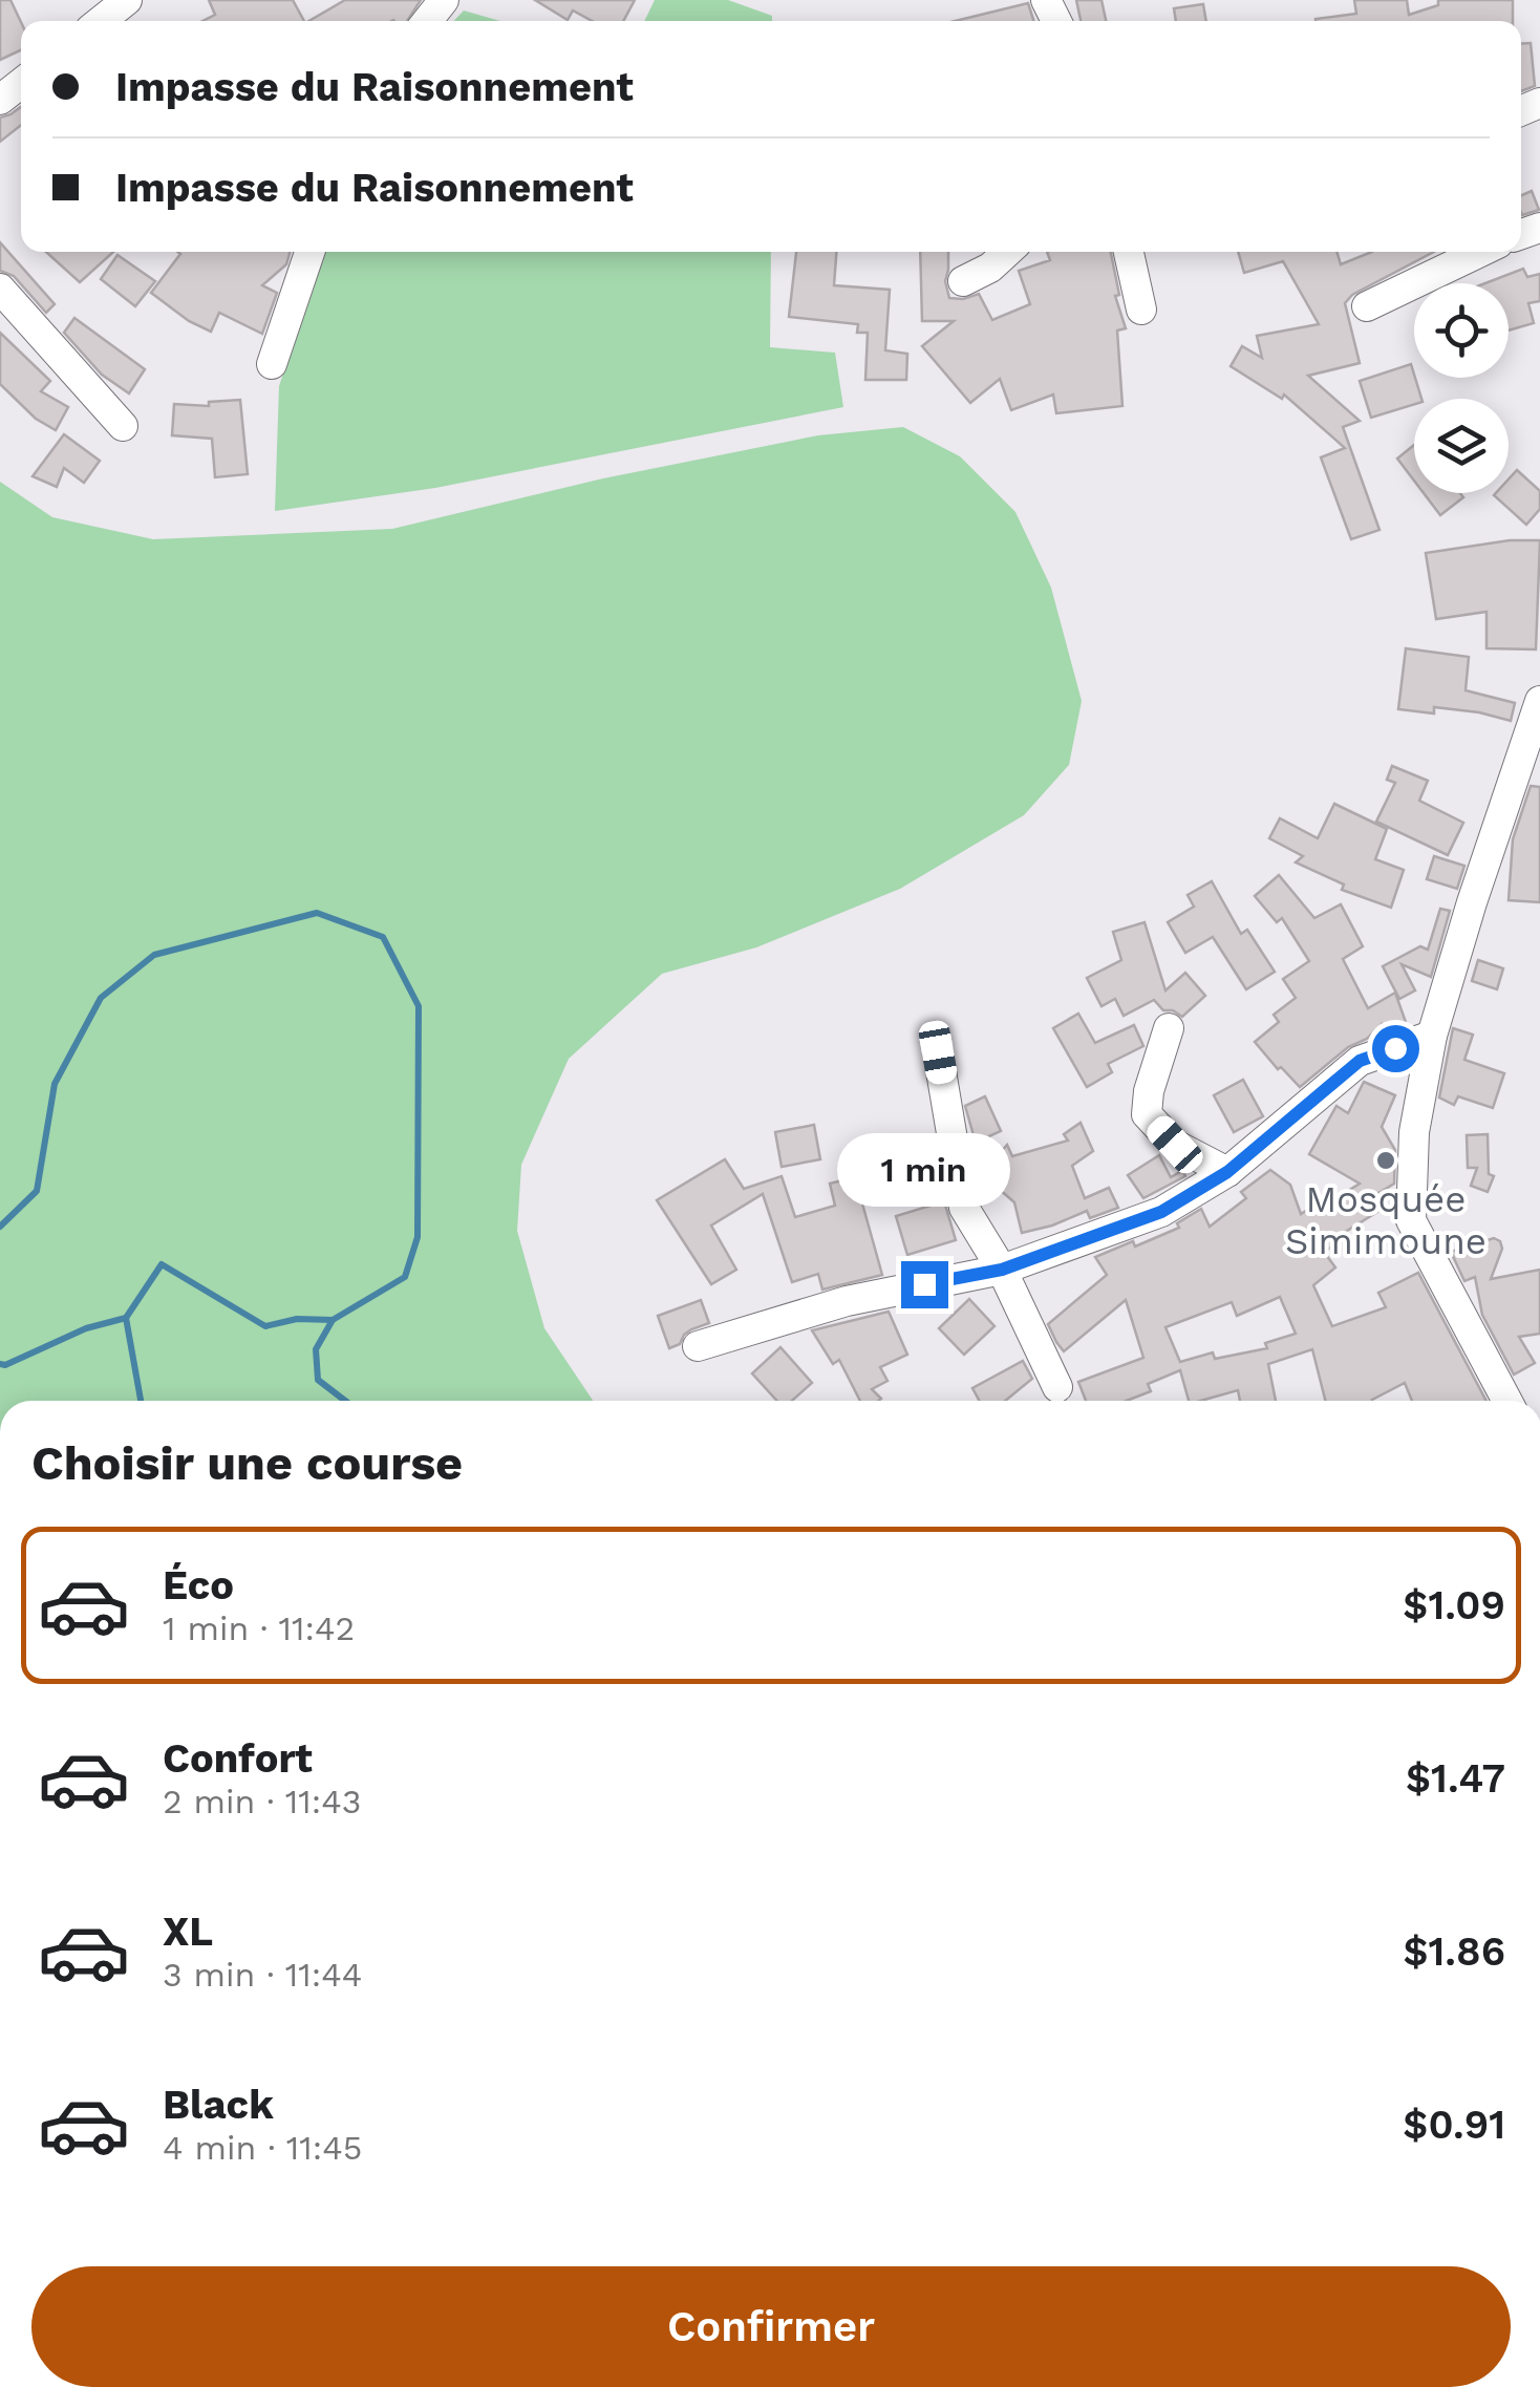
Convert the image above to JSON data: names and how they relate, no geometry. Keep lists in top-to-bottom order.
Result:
{
  "places": ["Mosquée Simimoune"],
  "page": {
    "banner": ["Impasse du Raisonnement", "Impasse du Raisonnement"],
    "bubble": "1 min",
    "heading": "Choisir une course",
    "list": [
      {
        "name": "Éco",
        "note": "1 min · 11:42",
        "value": "$1.09"
      },
      {
        "name": "Confort",
        "note": "2 min · 11:43",
        "value": "$1.47"
      },
      {
        "name": "XL",
        "note": "3 min · 11:44",
        "value": "$1.86"
      },
      {
        "name": "Black",
        "note": "4 min · 11:45",
        "value": "$0.91"
      }
    ],
    "buttons": "Confirmer"
  }
}
